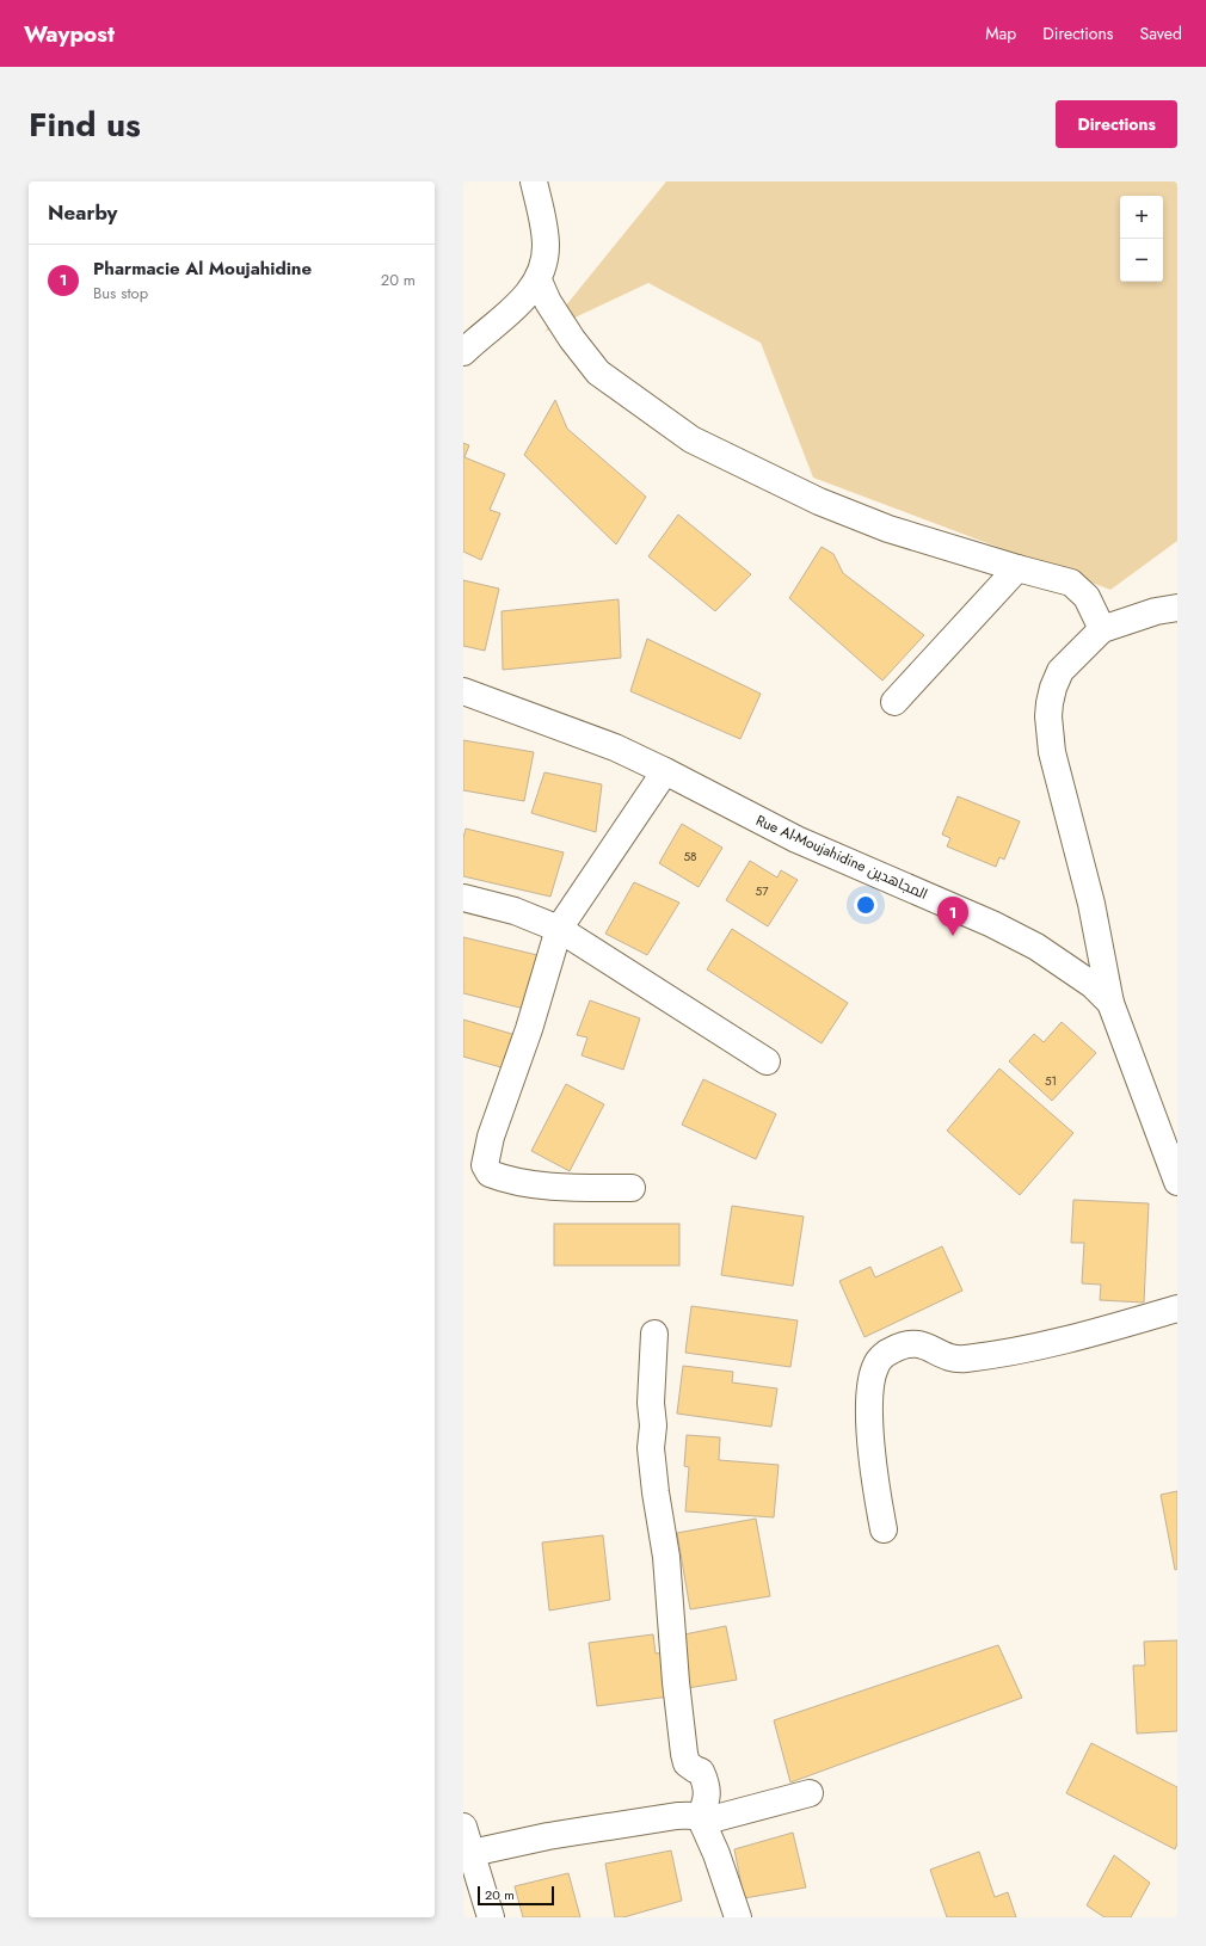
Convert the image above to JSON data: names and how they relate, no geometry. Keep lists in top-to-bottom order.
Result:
{
  "streets": {
    "street": ["Rue Al-Moujahidine المجاهدين"]
  },
  "house_numbers": ["58", "57", "51"],
  "scale_bar": "20 m",
  "page": {
    "header": "Waypost",
    "nav": ["Map", "Directions", "Saved"],
    "title": "Find us",
    "buttons": "Directions",
    "heading": "Nearby",
    "map_buttons": ["+", "−"],
    "list": [
      {
        "mark": "1",
        "name": "Pharmacie Al Moujahidine",
        "note": "Bus stop",
        "value": "20 m"
      }
    ],
    "pins": "1",
    "scale": "20 m"
  }
}
